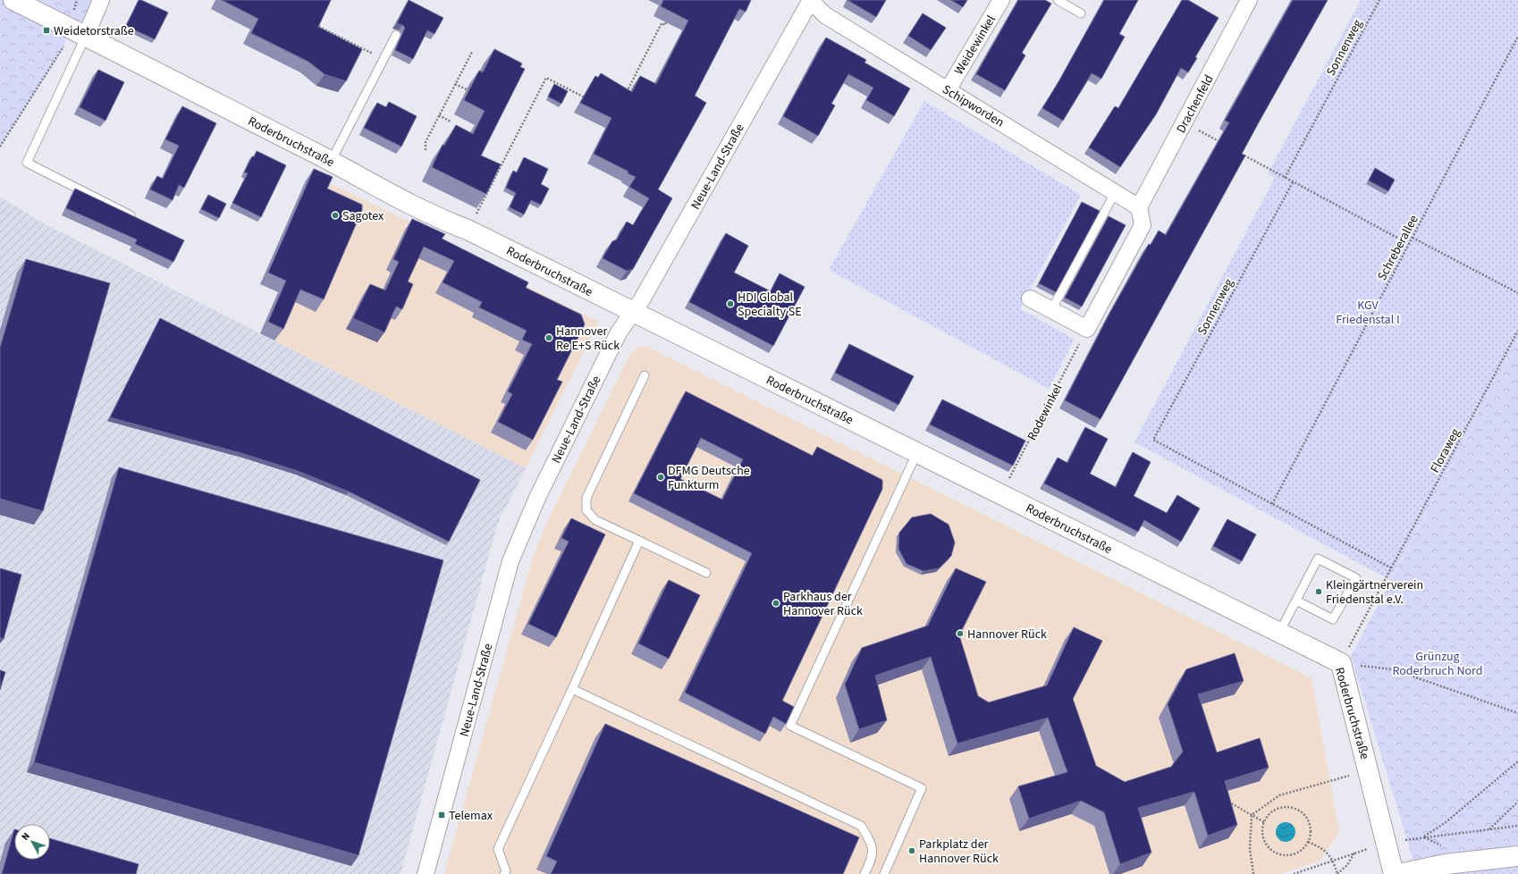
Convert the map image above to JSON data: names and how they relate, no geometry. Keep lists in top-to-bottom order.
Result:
{
  "streets": {
    "street": [
      "Weidewinkel",
      "Drachenfeld",
      "Schipworden",
      "Roderbruchstraße",
      "Neue-Land-Straße"
    ],
    "path": [
      "Sonnenweg",
      "Schreberallee",
      "Rodewinkel",
      "Floraweg"
    ]
  },
  "crossings": [
    ["Weidewinkel", "Schipworden"],
    ["Sonnenweg", "Schreberallee"],
    ["Drachenfeld", "Schipworden"],
    ["Schipworden", "Neue-Land-Straße"],
    ["Roderbruchstraße", "Neue-Land-Straße"],
    ["Roderbruchstraße", "Rodewinkel"],
    ["Roderbruchstraße", "Floraweg"]
  ],
  "parks": ["KGV Friedenstal I", "Grünzug Roderbruch Nord"],
  "places": {
    "transit": ["Weidetorstraße", "Telemax"],
    "other": [
      "Sagotex",
      "HDI Global Specialty SE",
      "Hannover Re E+S Rück",
      "DFMG Deutsche Funkturm",
      "Kleingärtnerverein Friedenstal e.V.",
      "Parkhaus der Hannover Rück",
      "Hannover Rück",
      "Parkplatz der Hannover Rück"
    ]
  },
  "north": "top left"
}
